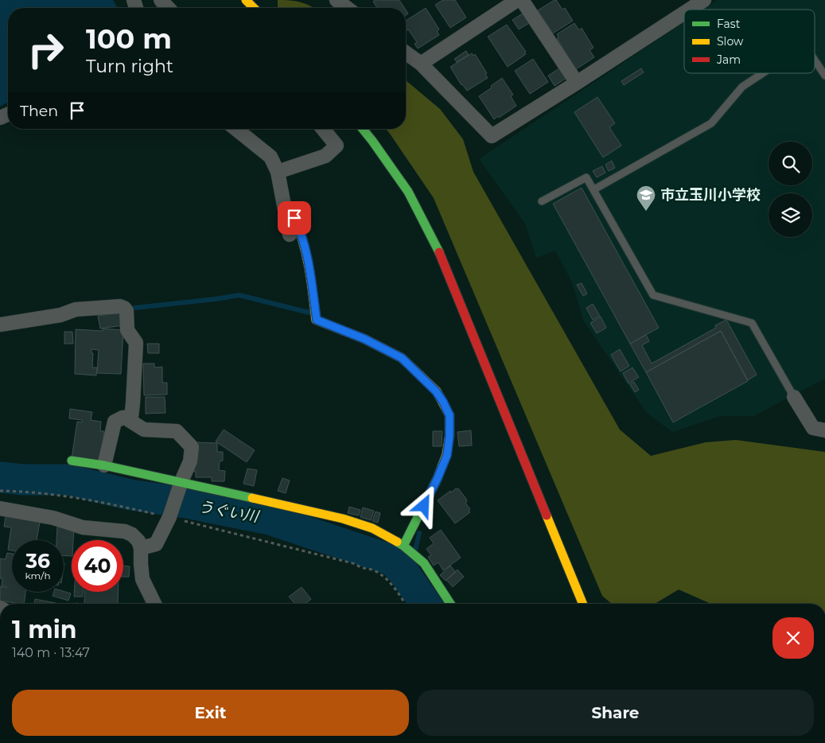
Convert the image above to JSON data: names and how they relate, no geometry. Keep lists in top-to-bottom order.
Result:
{
  "water": ["うぐい川"],
  "places": {
    "school or university": ["市立玉川小学校"]
  },
  "legend": ["Fast", "Slow", "Jam"],
  "page": {
    "turn": ["100 m", "Turn right"],
    "then": "Then",
    "speed": "36 km/h",
    "limit": "40",
    "heading": ["1 min", "140 m · 13:47"],
    "buttons": ["Exit", "Share"]
  }
}
